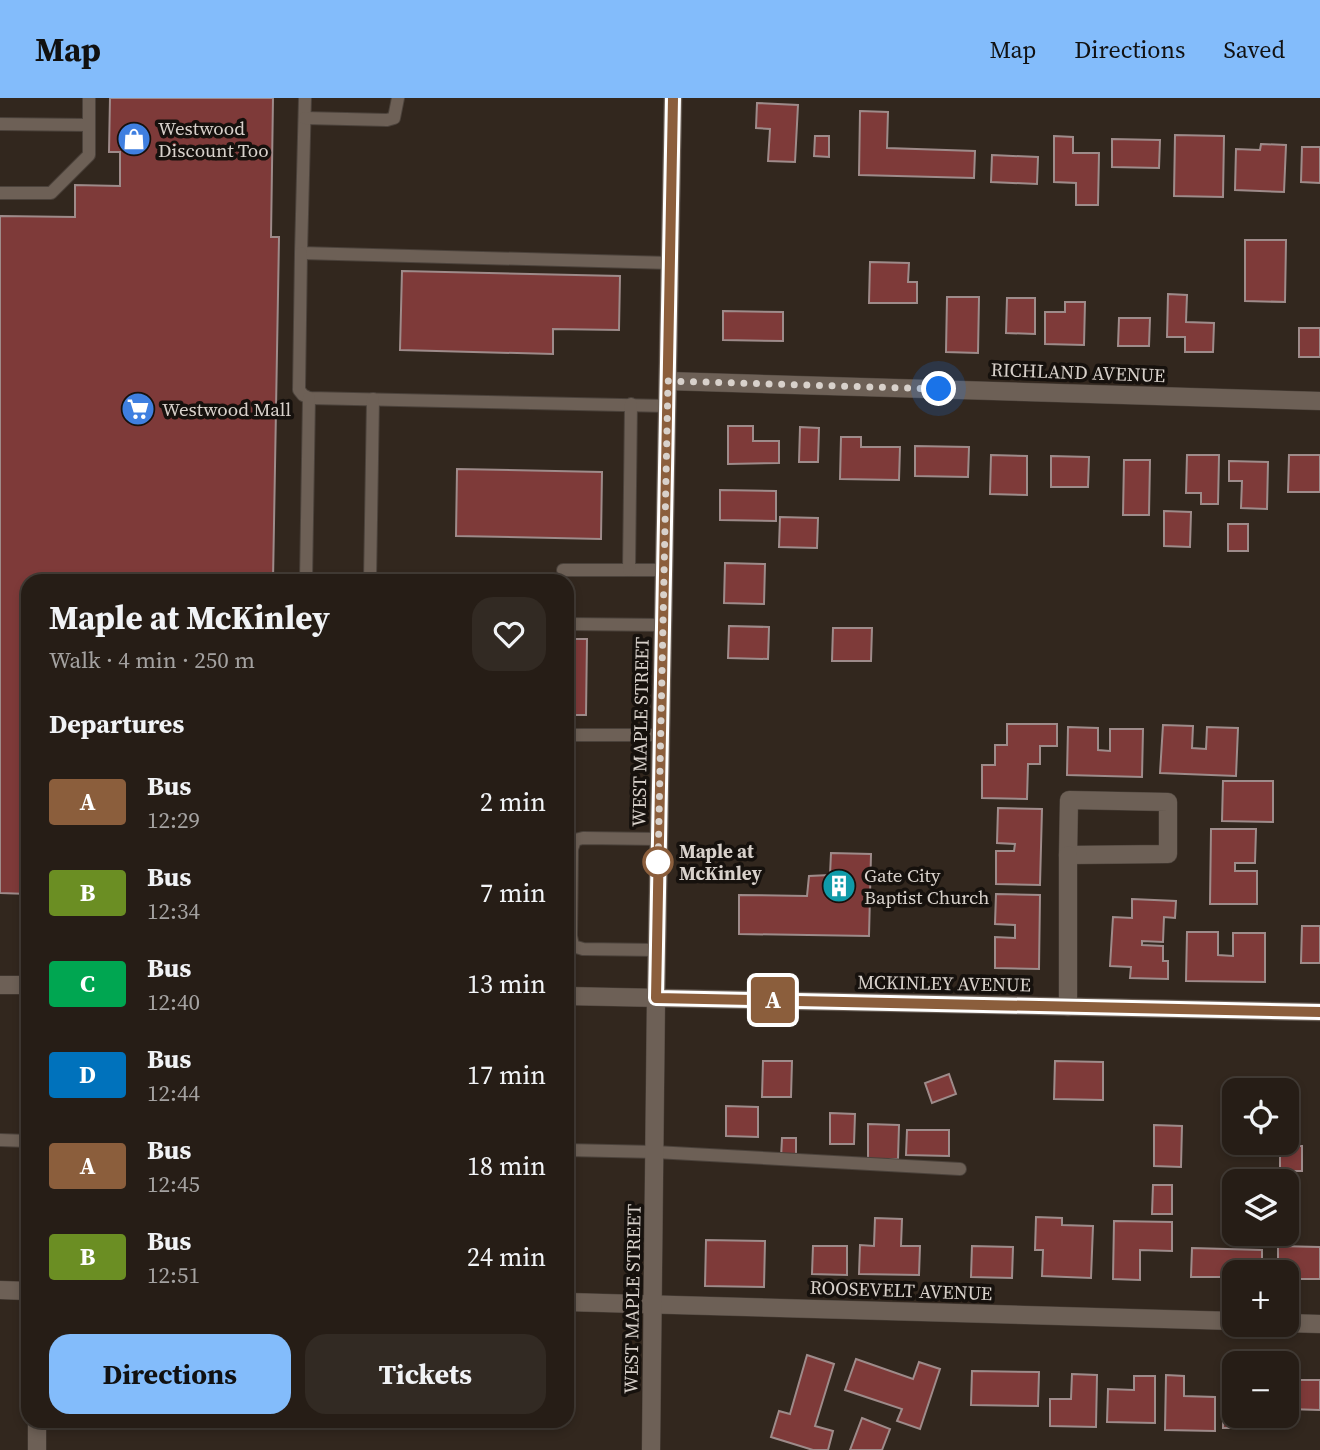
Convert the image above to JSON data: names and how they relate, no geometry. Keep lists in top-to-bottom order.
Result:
{
  "streets": {
    "street": [
      "RICHLAND AVENUE",
      "WEST MAPLE STREET",
      "MCKINLEY AVENUE",
      "ROOSEVELT AVENUE"
    ]
  },
  "crossings": [
    ["RICHLAND AVENUE", "WEST MAPLE STREET"],
    ["WEST MAPLE STREET", "MCKINLEY AVENUE"],
    ["WEST MAPLE STREET", "ROOSEVELT AVENUE"]
  ],
  "places": {
    "shop": ["Westwood Discount Too"],
    "supermarket": ["Westwood Mall"],
    "other": ["Maple at McKinley"],
    "building": ["Gate City Baptist Church"]
  },
  "lines": ["bus line A"],
  "page": {
    "header": "Map",
    "nav": ["Map", "Directions", "Saved"],
    "on_map": "A",
    "heading": [
      ["Maple at McKinley", "Walk · 4 min · 250 m"],
      "Departures"
    ],
    "list": [
      {
        "mark": "A",
        "name": "Bus",
        "note": "12:29",
        "value": "2 min"
      },
      {
        "mark": "B",
        "name": "Bus",
        "note": "12:34",
        "value": "7 min"
      },
      {
        "mark": "C",
        "name": "Bus",
        "note": "12:40",
        "value": "13 min"
      },
      {
        "mark": "D",
        "name": "Bus",
        "note": "12:44",
        "value": "17 min"
      },
      {
        "mark": "A",
        "name": "Bus",
        "note": "12:45",
        "value": "18 min"
      },
      {
        "mark": "B",
        "name": "Bus",
        "note": "12:51",
        "value": "24 min"
      }
    ],
    "map_buttons": ["+", "−"],
    "buttons": ["Directions", "Tickets"]
  }
}
